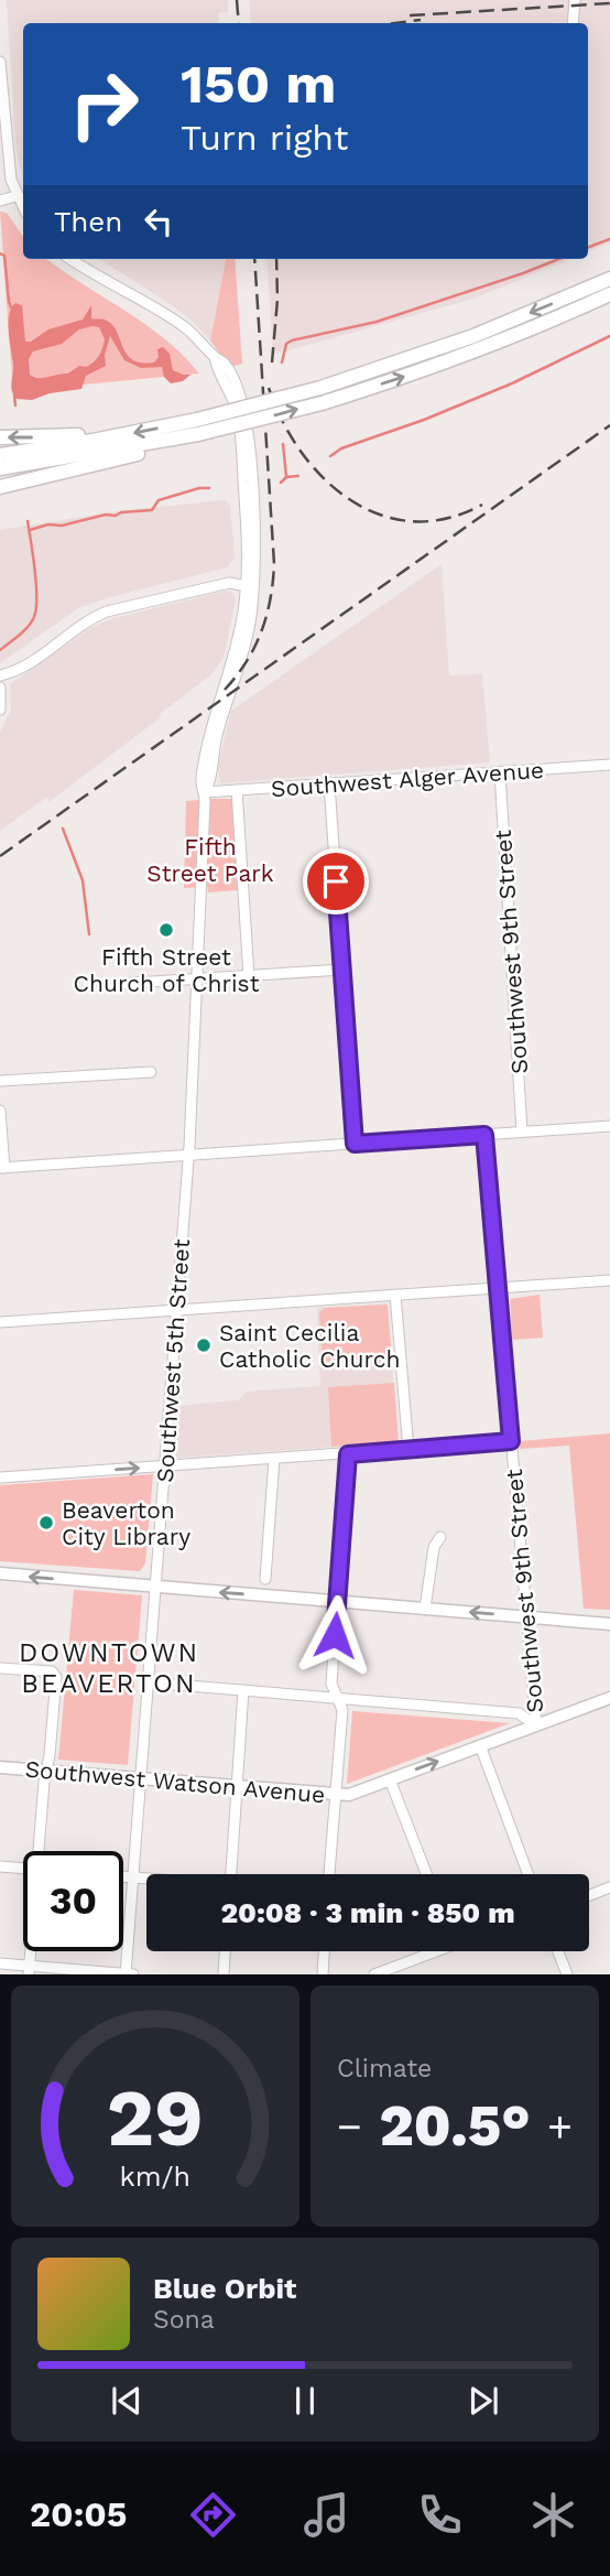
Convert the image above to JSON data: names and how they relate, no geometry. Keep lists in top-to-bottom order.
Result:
{
  "streets": {
    "main road": ["Southwest Watson Avenue"],
    "street": ["Southwest Alger Avenue", "Southwest 9th Street", "Southwest 5th Street"]
  },
  "crossings": [
    ["Southwest Alger Avenue", "Southwest 9th Street"],
    ["Southwest Alger Avenue", "Southwest 5th Street"],
    ["Southwest 9th Street", "Southwest Watson Avenue"],
    ["Southwest 5th Street", "Southwest Watson Avenue"]
  ],
  "districts": ["DOWNTOWN BEAVERTON"],
  "parks": ["Fifth Street Park"],
  "places": ["Fifth Street Church of Christ", "Saint Cecilia Catholic Church", "Beaverton City Library"],
  "page": {
    "turn": ["150 m", "Turn right"],
    "then": "Then",
    "limit": "30",
    "trip": "20:08 · 3 min · 850 m",
    "tile": "Climate",
    "heat": ["−", "20.5°", "+"],
    "song": ["Blue Orbit", "Sona"],
    "tabs": "20:05",
    "gauge": ["29", "km/h"]
  }
}
